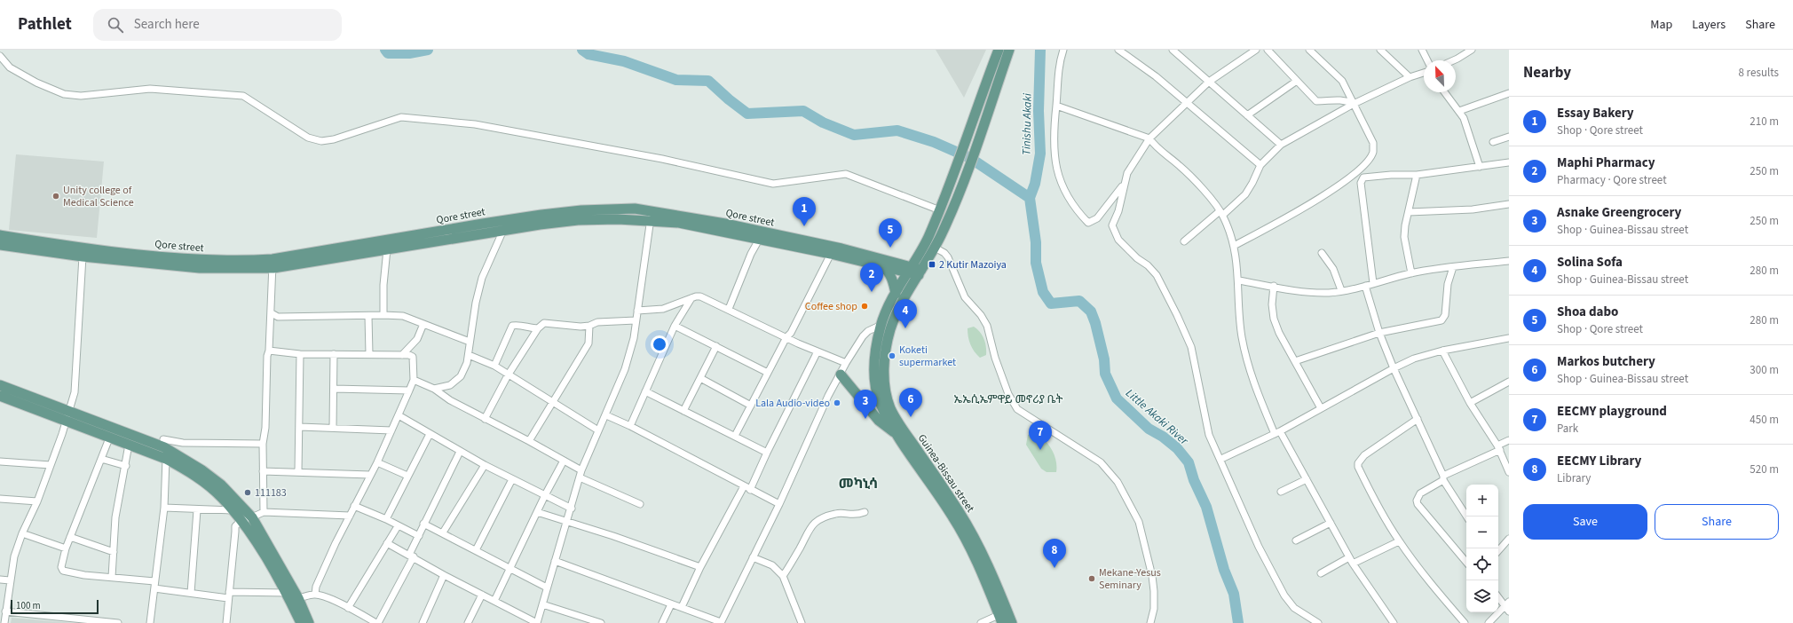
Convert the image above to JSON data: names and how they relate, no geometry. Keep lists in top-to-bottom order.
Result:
{
  "streets": {
    "main road": ["Qore street", "Guinea-Bissau street"]
  },
  "crossings": [
    ["Qore street", "Guinea-Bissau street"]
  ],
  "districts": ["ኤኤሲኤምዋይ መኖሪያ ቤት", "መካኒሳ"],
  "water": ["Tinishu Akaki", "Little Akaki River"],
  "places": {
    "other": [
      "Unity college of Medical Science",
      "Coffee shop",
      "Koketi supermarket",
      "Lala Audio-video",
      "111183",
      "Mekane-Yesus Seminary"
    ],
    "transit": ["2 Kutir Mazoiya"]
  },
  "scale_bar": "100 m",
  "north": "top left",
  "page": {
    "header": "Pathlet",
    "search": "Search here",
    "nav": ["Map", "Layers", "Share"],
    "heading": ["Nearby", "8 results"],
    "list": [
      {
        "mark": "1",
        "name": "Essay Bakery",
        "note": "Shop · Qore street",
        "value": "210 m"
      },
      {
        "mark": "2",
        "name": "Maphi Pharmacy",
        "note": "Pharmacy · Qore street",
        "value": "250 m"
      },
      {
        "mark": "3",
        "name": "Asnake Greengrocery",
        "note": "Shop · Guinea-Bissau street",
        "value": "250 m"
      },
      {
        "mark": "4",
        "name": "Solina Sofa",
        "note": "Shop · Guinea-Bissau street",
        "value": "280 m"
      },
      {
        "mark": "5",
        "name": "Shoa dabo",
        "note": "Shop · Qore street",
        "value": "280 m"
      },
      {
        "mark": "6",
        "name": "Markos butchery",
        "note": "Shop · Guinea-Bissau street",
        "value": "300 m"
      },
      {
        "mark": "7",
        "name": "EECMY playground",
        "note": "Park",
        "value": "450 m"
      },
      {
        "mark": "8",
        "name": "EECMY Library",
        "note": "Library",
        "value": "520 m"
      }
    ],
    "pins": [
      "1",
      "5",
      "2",
      "4",
      "6",
      "3",
      "7",
      "8"
    ],
    "map_buttons": ["+", "−"],
    "buttons": ["Save", "Share"],
    "scale": "100 m"
  }
}
